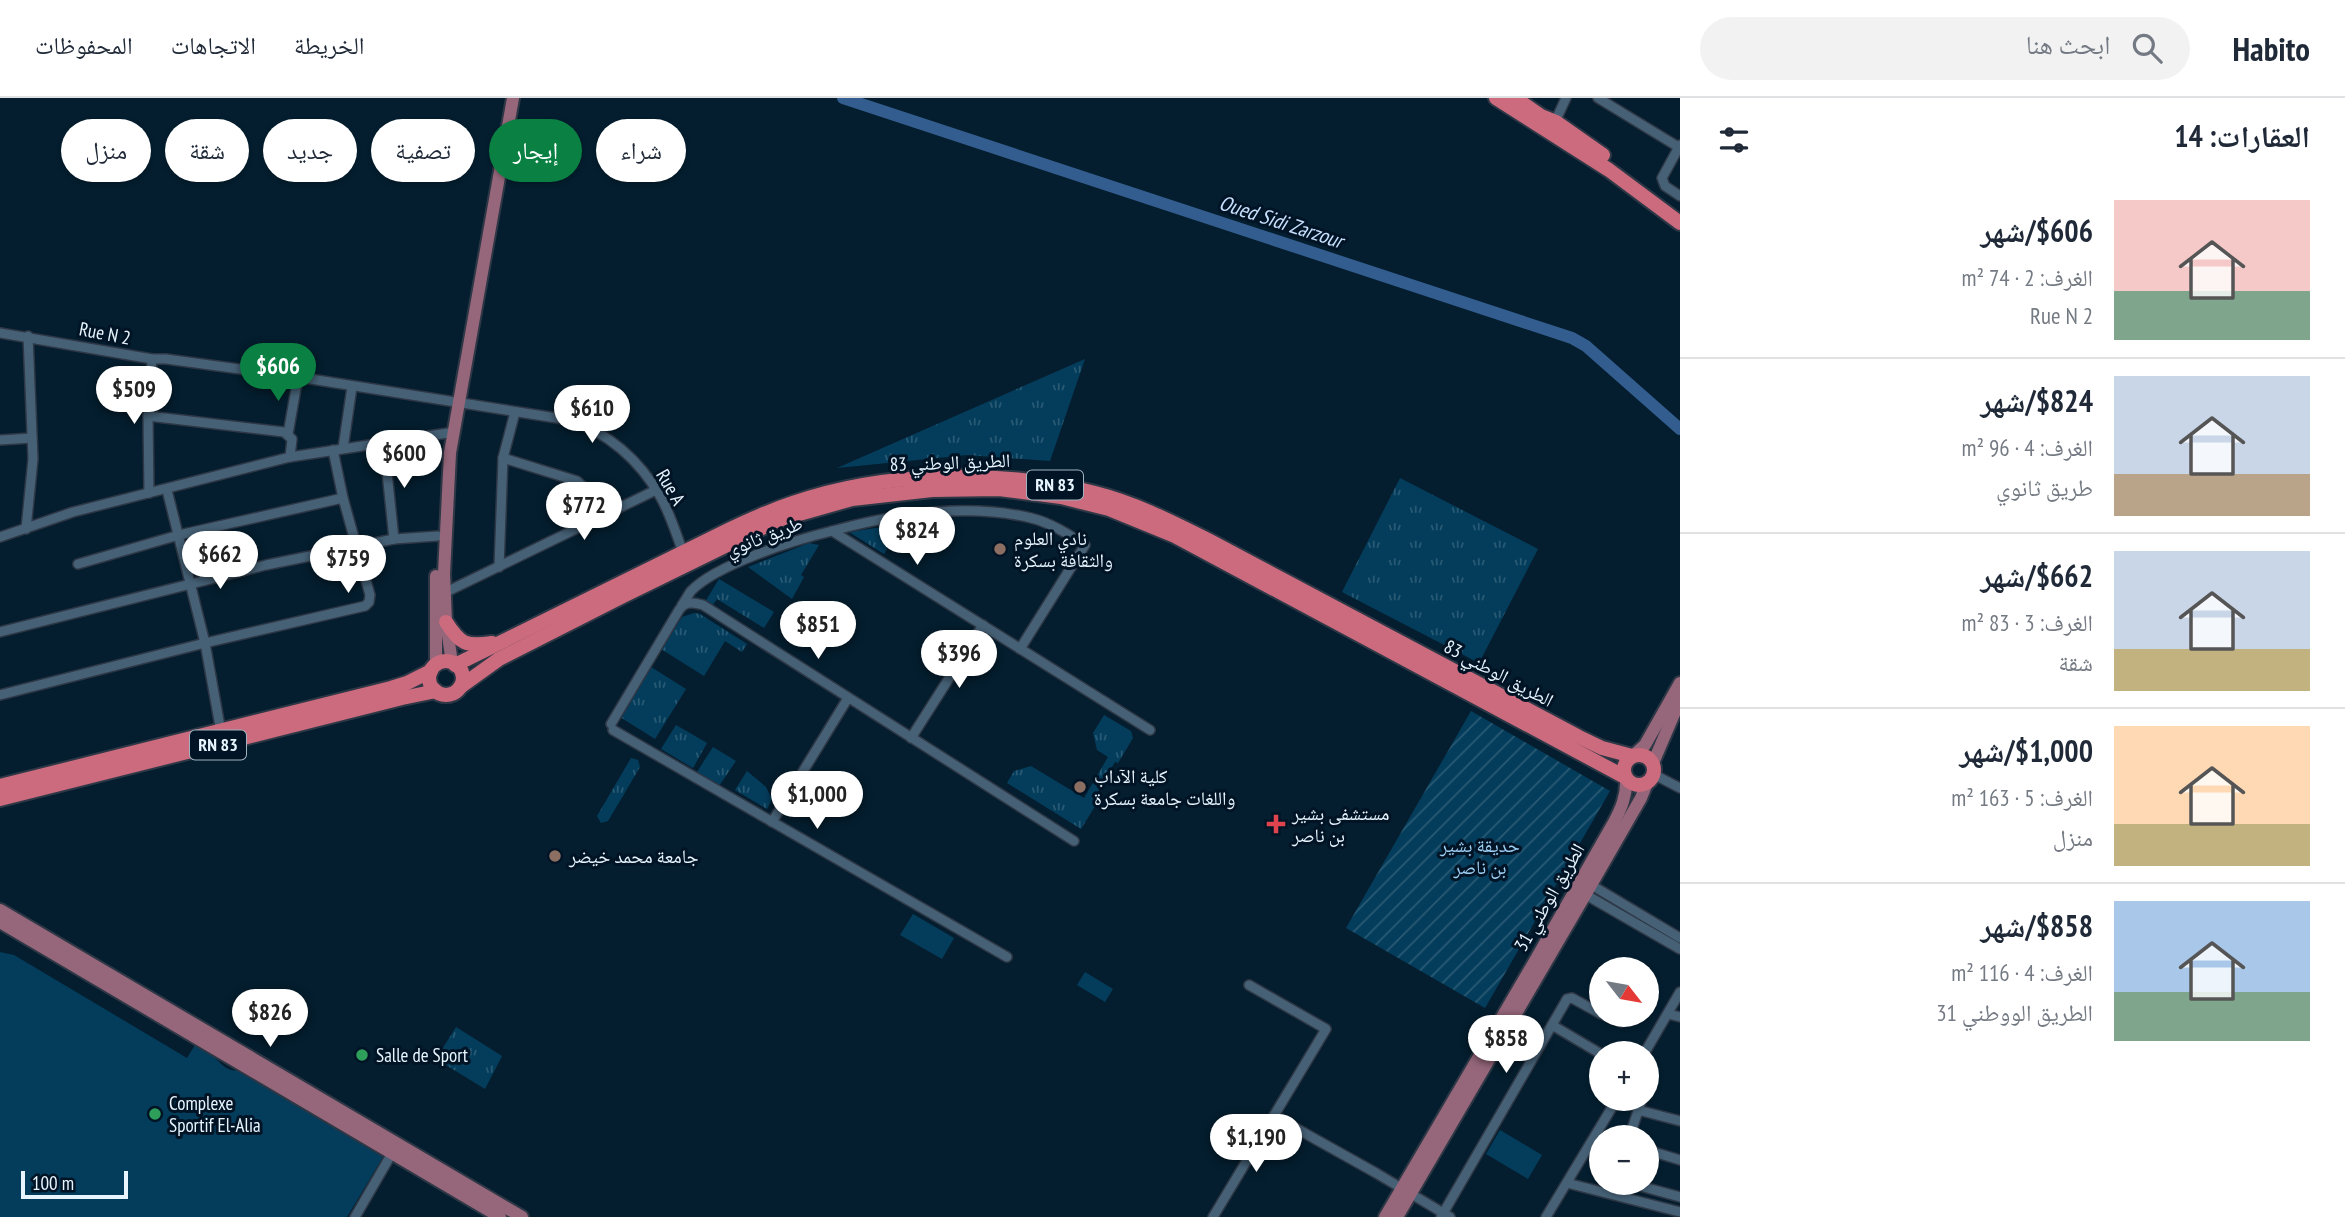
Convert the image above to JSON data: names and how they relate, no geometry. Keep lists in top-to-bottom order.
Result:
{
  "streets": {
    "highway": ["الطريق الوطني 83", "RN 83"],
    "main road": ["الطريق الوطني 31"],
    "street": ["Rue N 2", "Rue A", "طريق ثانوي"]
  },
  "crossings": [
    ["Rue N 2", "Rue A"],
    ["الطريق الوطني 83", "RN 83"],
    ["الطريق الوطني 83", "Rue A"],
    ["الطريق الوطني 83", "الطريق الوطني 31"]
  ],
  "water": ["Oued Sidi Zarzour"],
  "parks": ["حديقة بشير بن ناصر"],
  "places": {
    "other": [
      "نادي العلوم والثقافة بسكرة",
      "كلية الآداب واللغات جامعة بسكرة",
      "جامعة محمد خيضر",
      "Salle de Sport",
      "Complexe Sportif El-Alia"
    ],
    "health": ["مستشفى بشير بن ناصر"]
  },
  "scale_bar": "100 m",
  "north": "bottom right",
  "page": {
    "header": "Habito",
    "search": "ابحث هنا",
    "nav": ["الخريطة", "الاتجاهات", "المحفوظات"],
    "heading": "العقارات: 14",
    "chip": [
      "شراء",
      "إيجار",
      "تصفية",
      "جديد",
      "شقة",
      "منزل"
    ],
    "list": [
      {
        "name": "$606/شهر",
        "note": "الغرف: 2 · 74 m² · Rue N 2"
      },
      {
        "name": "$824/شهر",
        "note": "الغرف: 4 · 96 m² · طريق ثانوي"
      },
      {
        "name": "$662/شهر",
        "note": "الغرف: 3 · 83 m² · شقة"
      },
      {
        "name": "$1,000/شهر",
        "note": "الغرف: 5 · 163 m² · منزل"
      },
      {
        "name": "$858/شهر",
        "note": "الغرف: 4 · 116 m² · الطريق الووطني 31"
      }
    ],
    "price": [
      "$606",
      "$509",
      "$610",
      "$600",
      "$772",
      "$824",
      "$662",
      "$759",
      "$851",
      "$396",
      "$1,000",
      "$826",
      "$858",
      "$1,190"
    ],
    "map_buttons": ["+", "−"],
    "scale": "100 m"
  }
}
